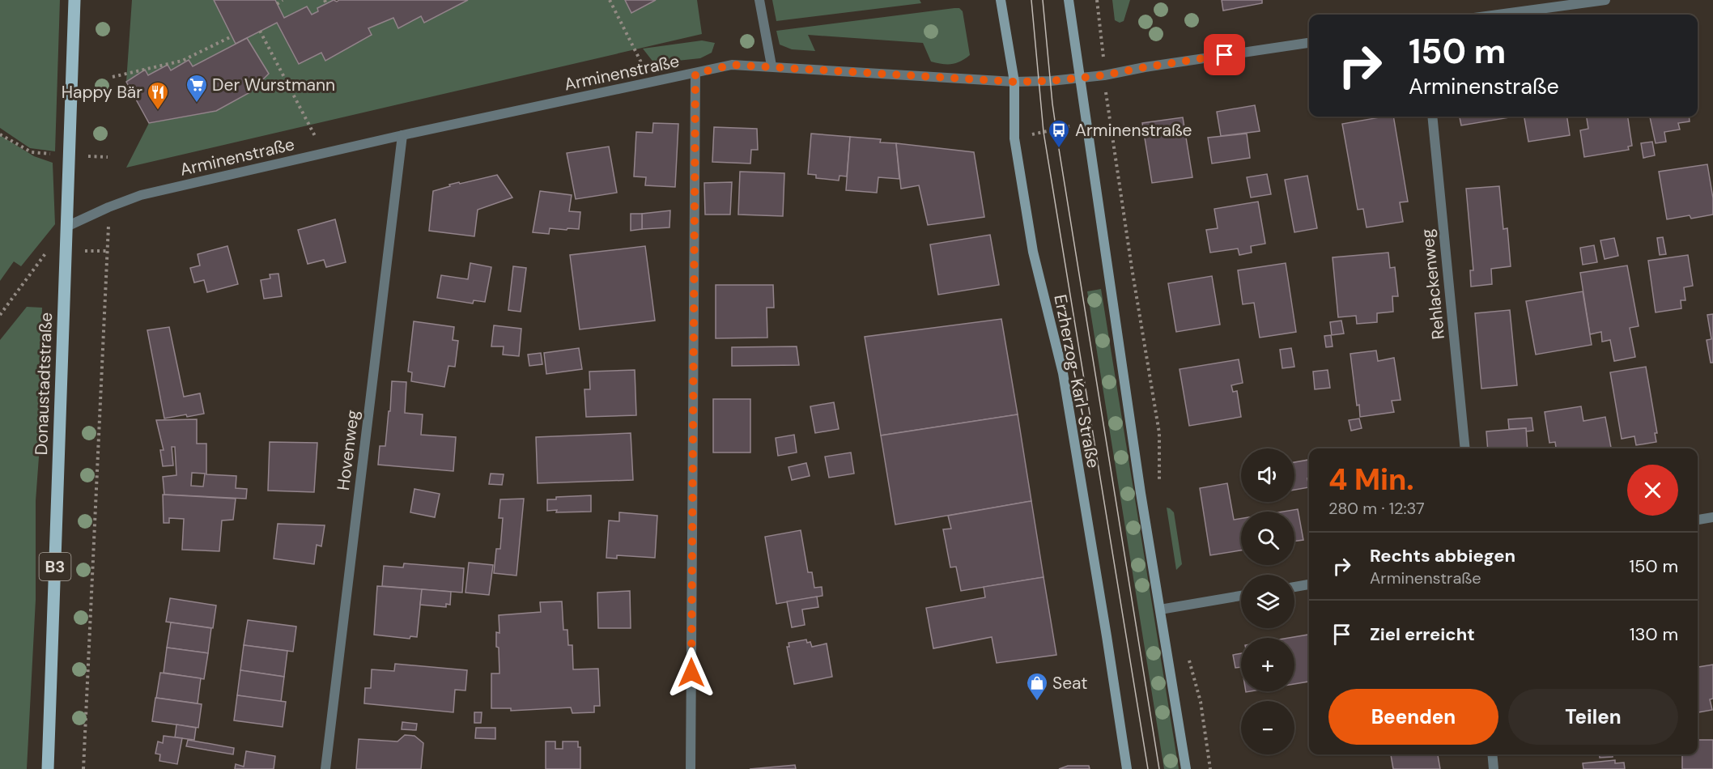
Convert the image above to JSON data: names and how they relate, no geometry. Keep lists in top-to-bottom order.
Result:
{
  "streets": {
    "main road": ["Erzherzog-Karl-Straße", "Donaustadtstraße", "B3"],
    "street": ["Arminenstraße", "Rehlackenweg", "Hovenweg"]
  },
  "crossings": [
    ["Arminenstraße", "Erzherzog-Karl-Straße"],
    ["Arminenstraße", "Donaustadtstraße"],
    ["Arminenstraße", "Hovenweg"]
  ],
  "places": {
    "supermarket": ["Der Wurstmann"],
    "restaurant": ["Happy Bär"],
    "bus stop": ["Arminenstraße"],
    "shop": ["Seat"]
  },
  "page": {
    "turn": ["150 m", "Arminenstraße"],
    "map_buttons": ["+", "−"],
    "heading": ["4 Min.", "280 m · 12:37"],
    "list": [
      {
        "name": "Rechts abbiegen",
        "note": "Arminenstraße",
        "value": "150 m"
      },
      {
        "name": "Ziel erreicht",
        "value": "130 m"
      }
    ],
    "buttons": ["Beenden", "Teilen"]
  }
}
